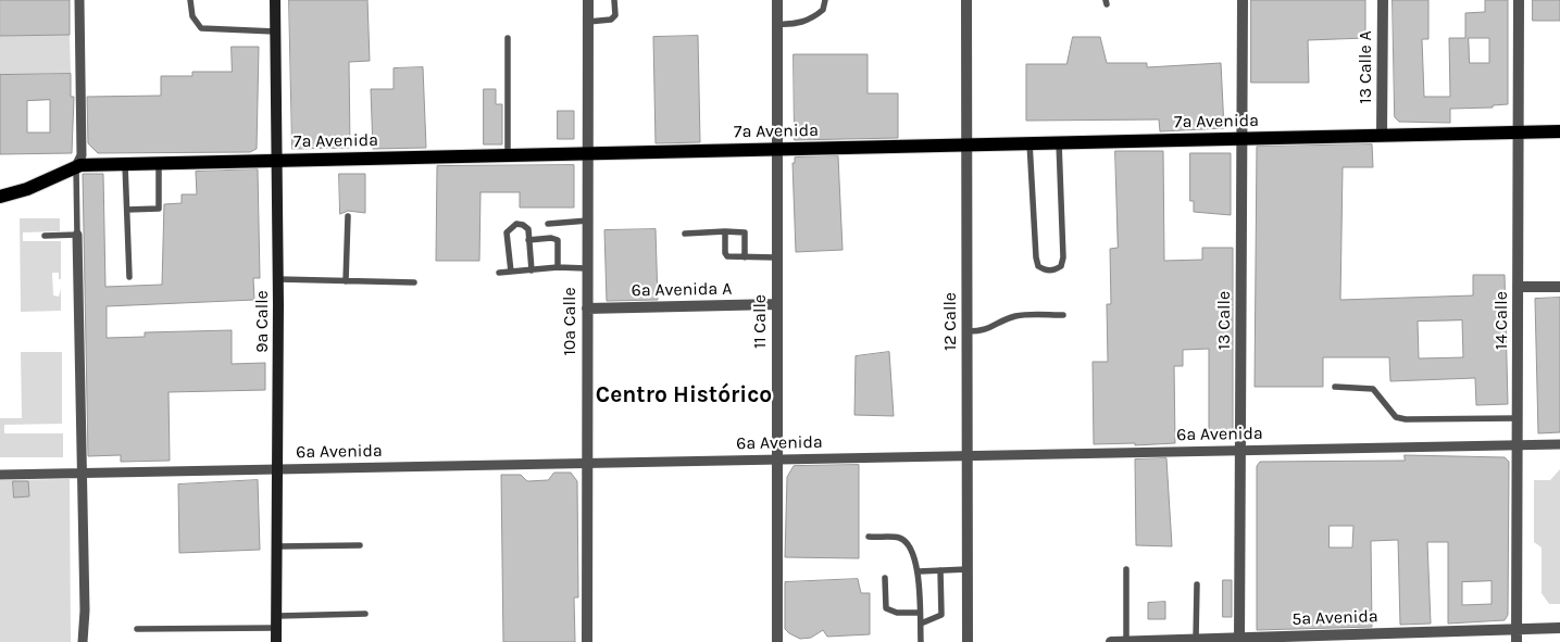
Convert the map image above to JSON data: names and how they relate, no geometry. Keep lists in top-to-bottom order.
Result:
{
  "streets": {
    "main road": ["7a Avenida", "9a Calle"],
    "street": [
      "13 Calle A",
      "6a Avenida A",
      "13 Calle",
      "14 Calle",
      "10a Calle",
      "11 Calle",
      "12 Calle",
      "6a Avenida",
      "5a Avenida"
    ]
  },
  "crossings": [
    ["13 Calle A", "7a Avenida"],
    ["7a Avenida", "13 Calle"],
    ["7a Avenida", "14 Calle"],
    ["7a Avenida", "9a Calle"],
    ["7a Avenida", "10a Calle"],
    ["7a Avenida", "11 Calle"],
    ["7a Avenida", "12 Calle"],
    ["6a Avenida A", "10a Calle"],
    ["6a Avenida A", "11 Calle"],
    ["13 Calle", "6a Avenida"],
    ["13 Calle", "5a Avenida"],
    ["14 Calle", "6a Avenida"],
    ["14 Calle", "5a Avenida"],
    ["9a Calle", "6a Avenida"],
    ["10a Calle", "6a Avenida"],
    ["11 Calle", "6a Avenida"],
    ["12 Calle", "6a Avenida"]
  ],
  "districts": ["Centro Histórico"]
}
